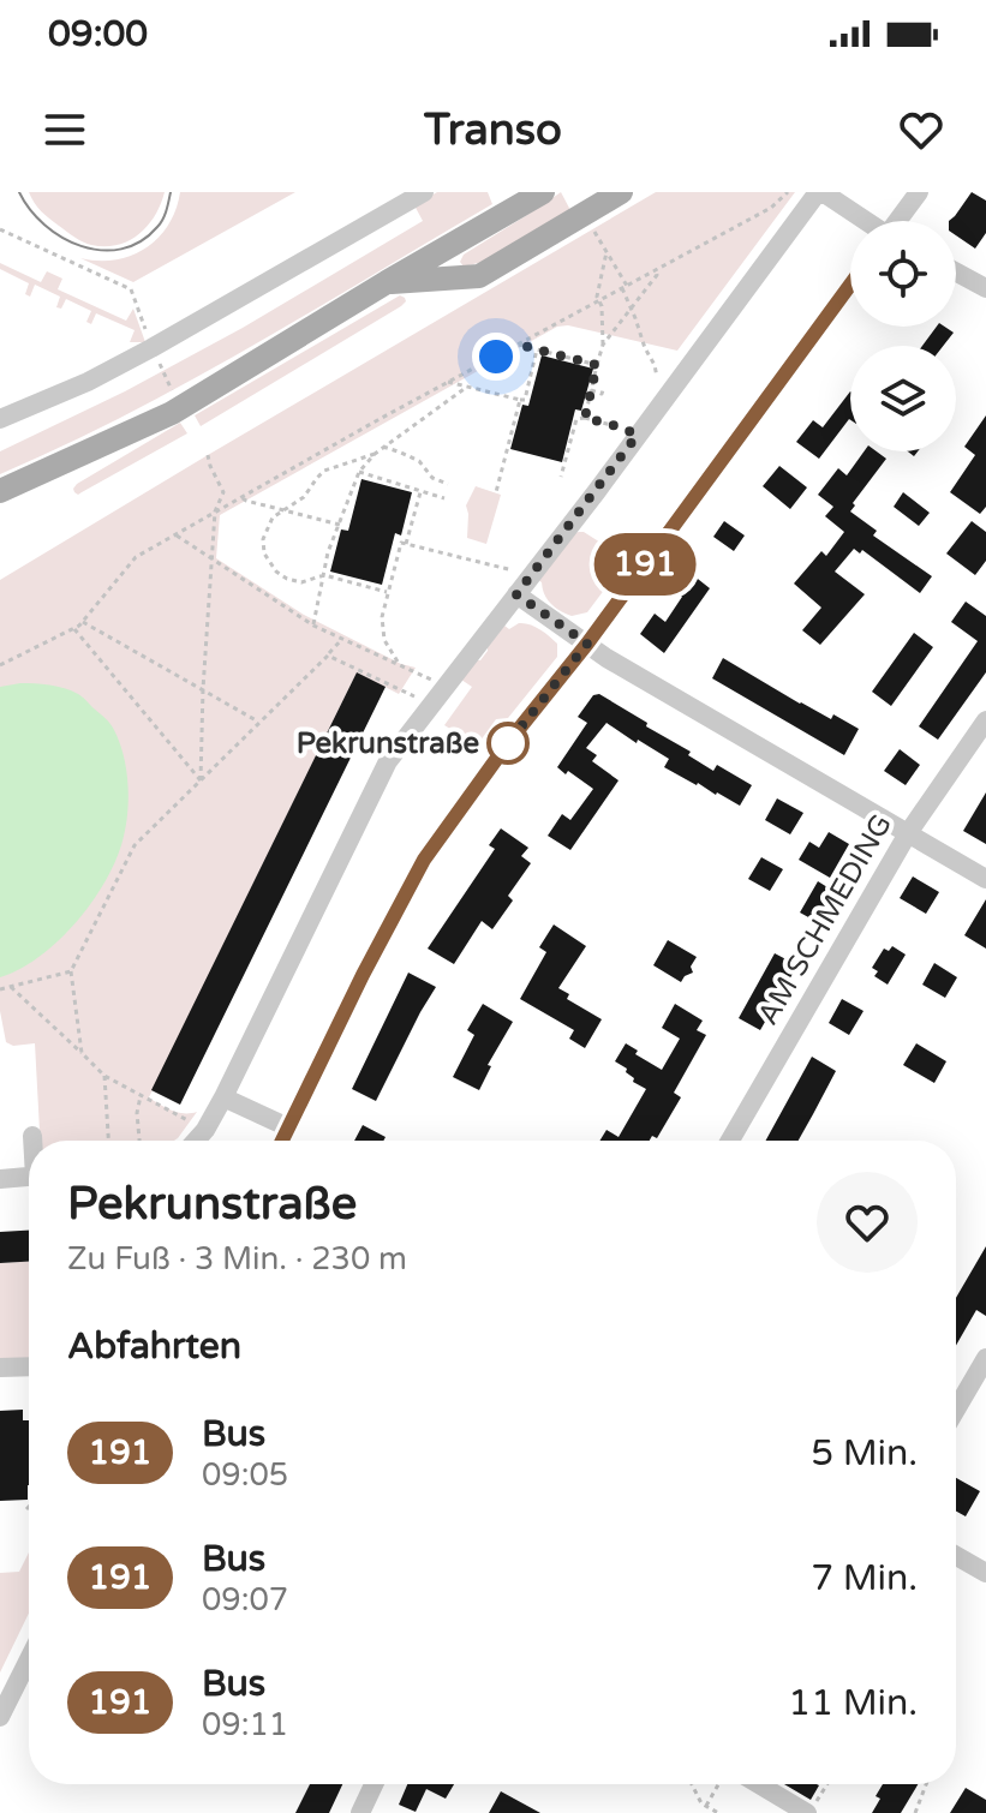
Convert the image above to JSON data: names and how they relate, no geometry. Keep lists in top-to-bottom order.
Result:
{
  "streets": {
    "street": ["AM SCHMEDING"]
  },
  "places": ["Pekrunstraße"],
  "lines": ["bus line 191"],
  "page": {
    "status": "09:00",
    "header": "Transo",
    "on_map": "191",
    "heading": [
      ["Pekrunstraße", "Zu Fuß · 3 Min. · 230 m"],
      "Abfahrten"
    ],
    "list": [
      {
        "mark": "191",
        "name": "Bus",
        "note": "09:05",
        "value": "5 Min."
      },
      {
        "mark": "191",
        "name": "Bus",
        "note": "09:07",
        "value": "7 Min."
      },
      {
        "mark": "191",
        "name": "Bus",
        "note": "09:11",
        "value": "11 Min."
      }
    ]
  }
}
